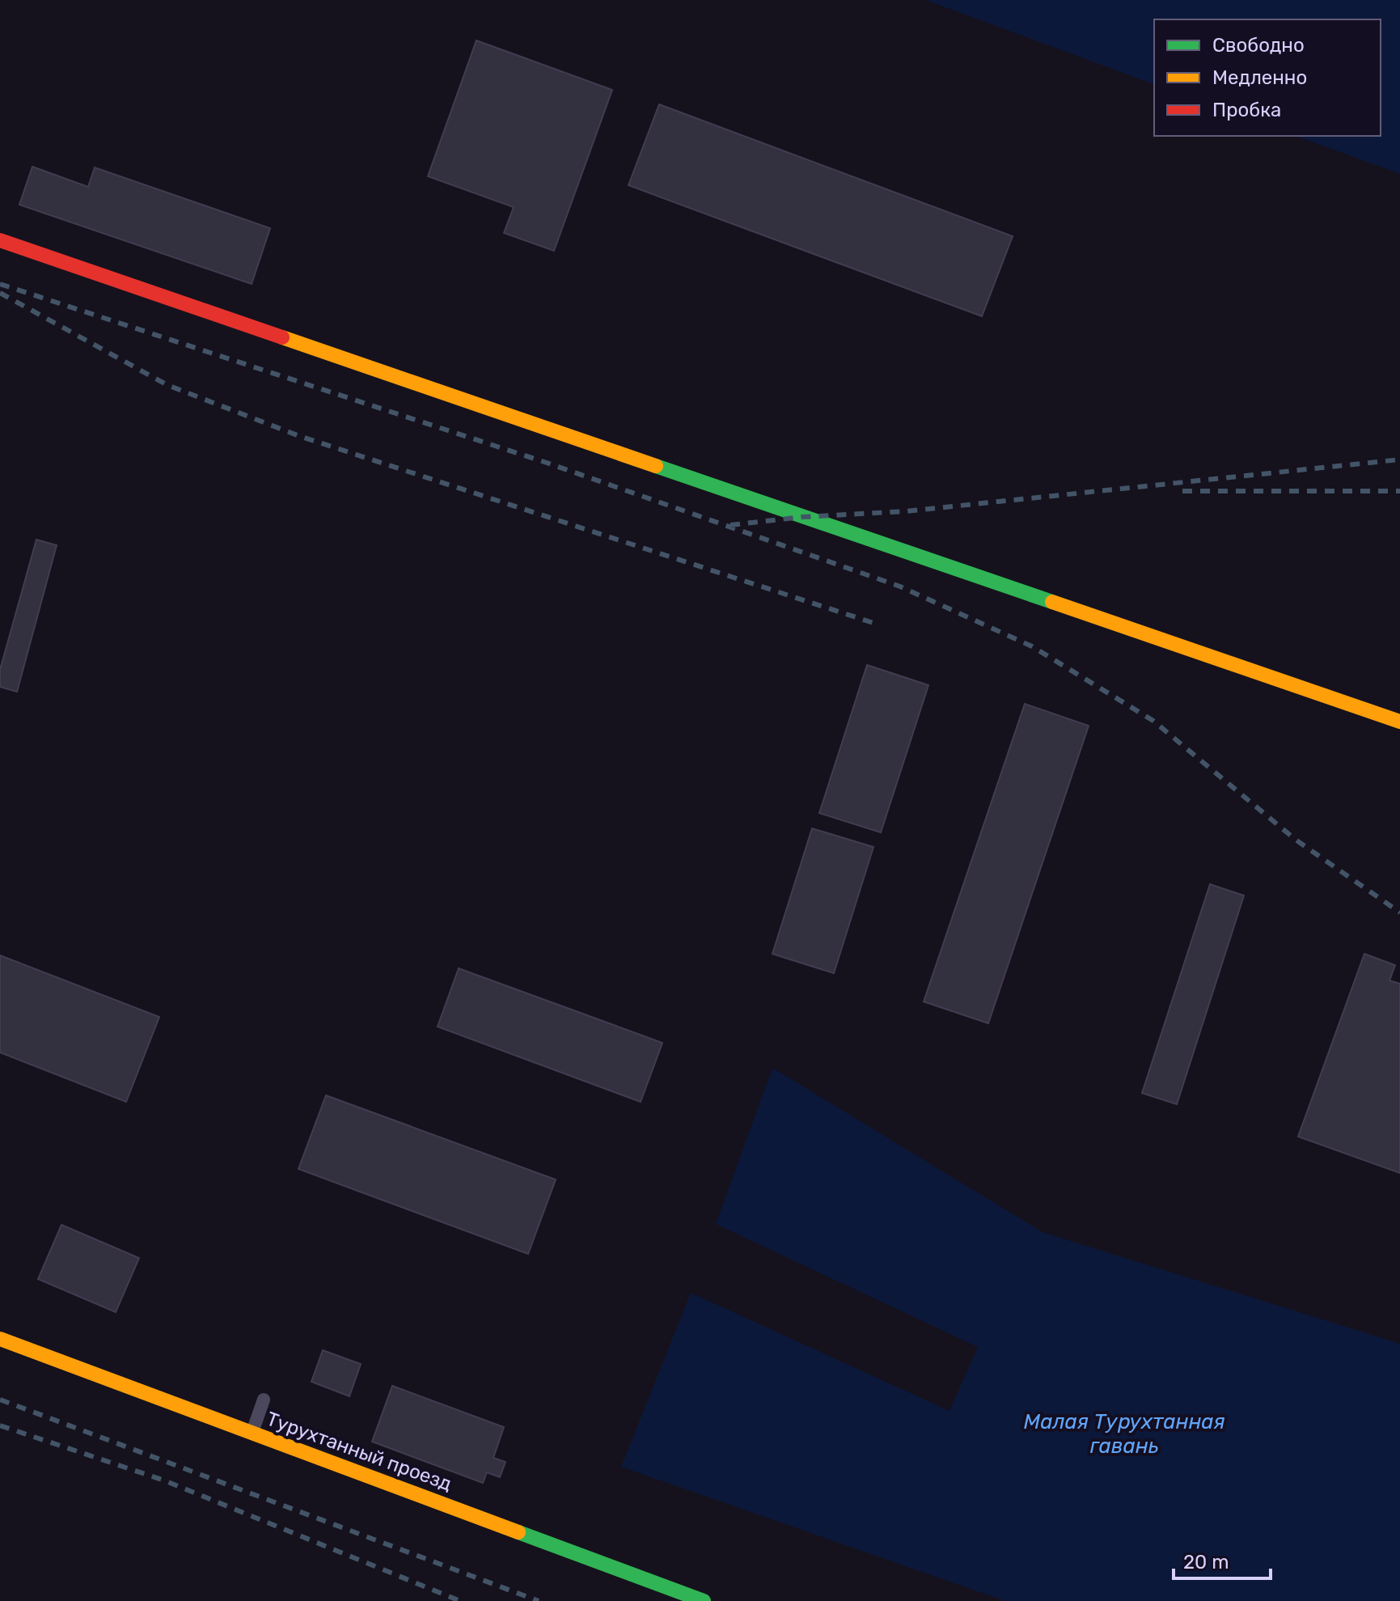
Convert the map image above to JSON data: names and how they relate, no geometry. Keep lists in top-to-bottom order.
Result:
{
  "streets": {
    "street": ["Турухтанный проезд"]
  },
  "water": ["Малая Турухтанная гавань"],
  "legend": ["Свободно", "Медленно", "Пробка"],
  "scale_bar": "20 m"
}
